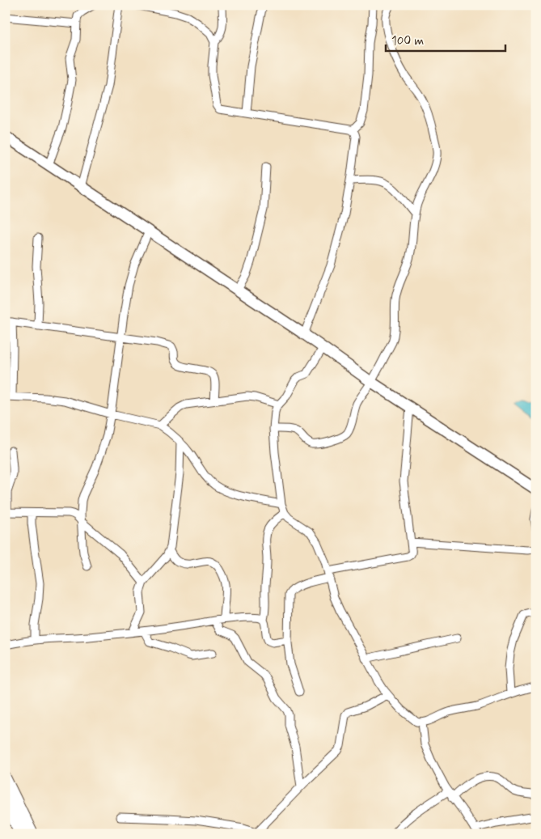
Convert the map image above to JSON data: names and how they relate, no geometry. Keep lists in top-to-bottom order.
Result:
{
  "scale_bar": "100 m"
}
